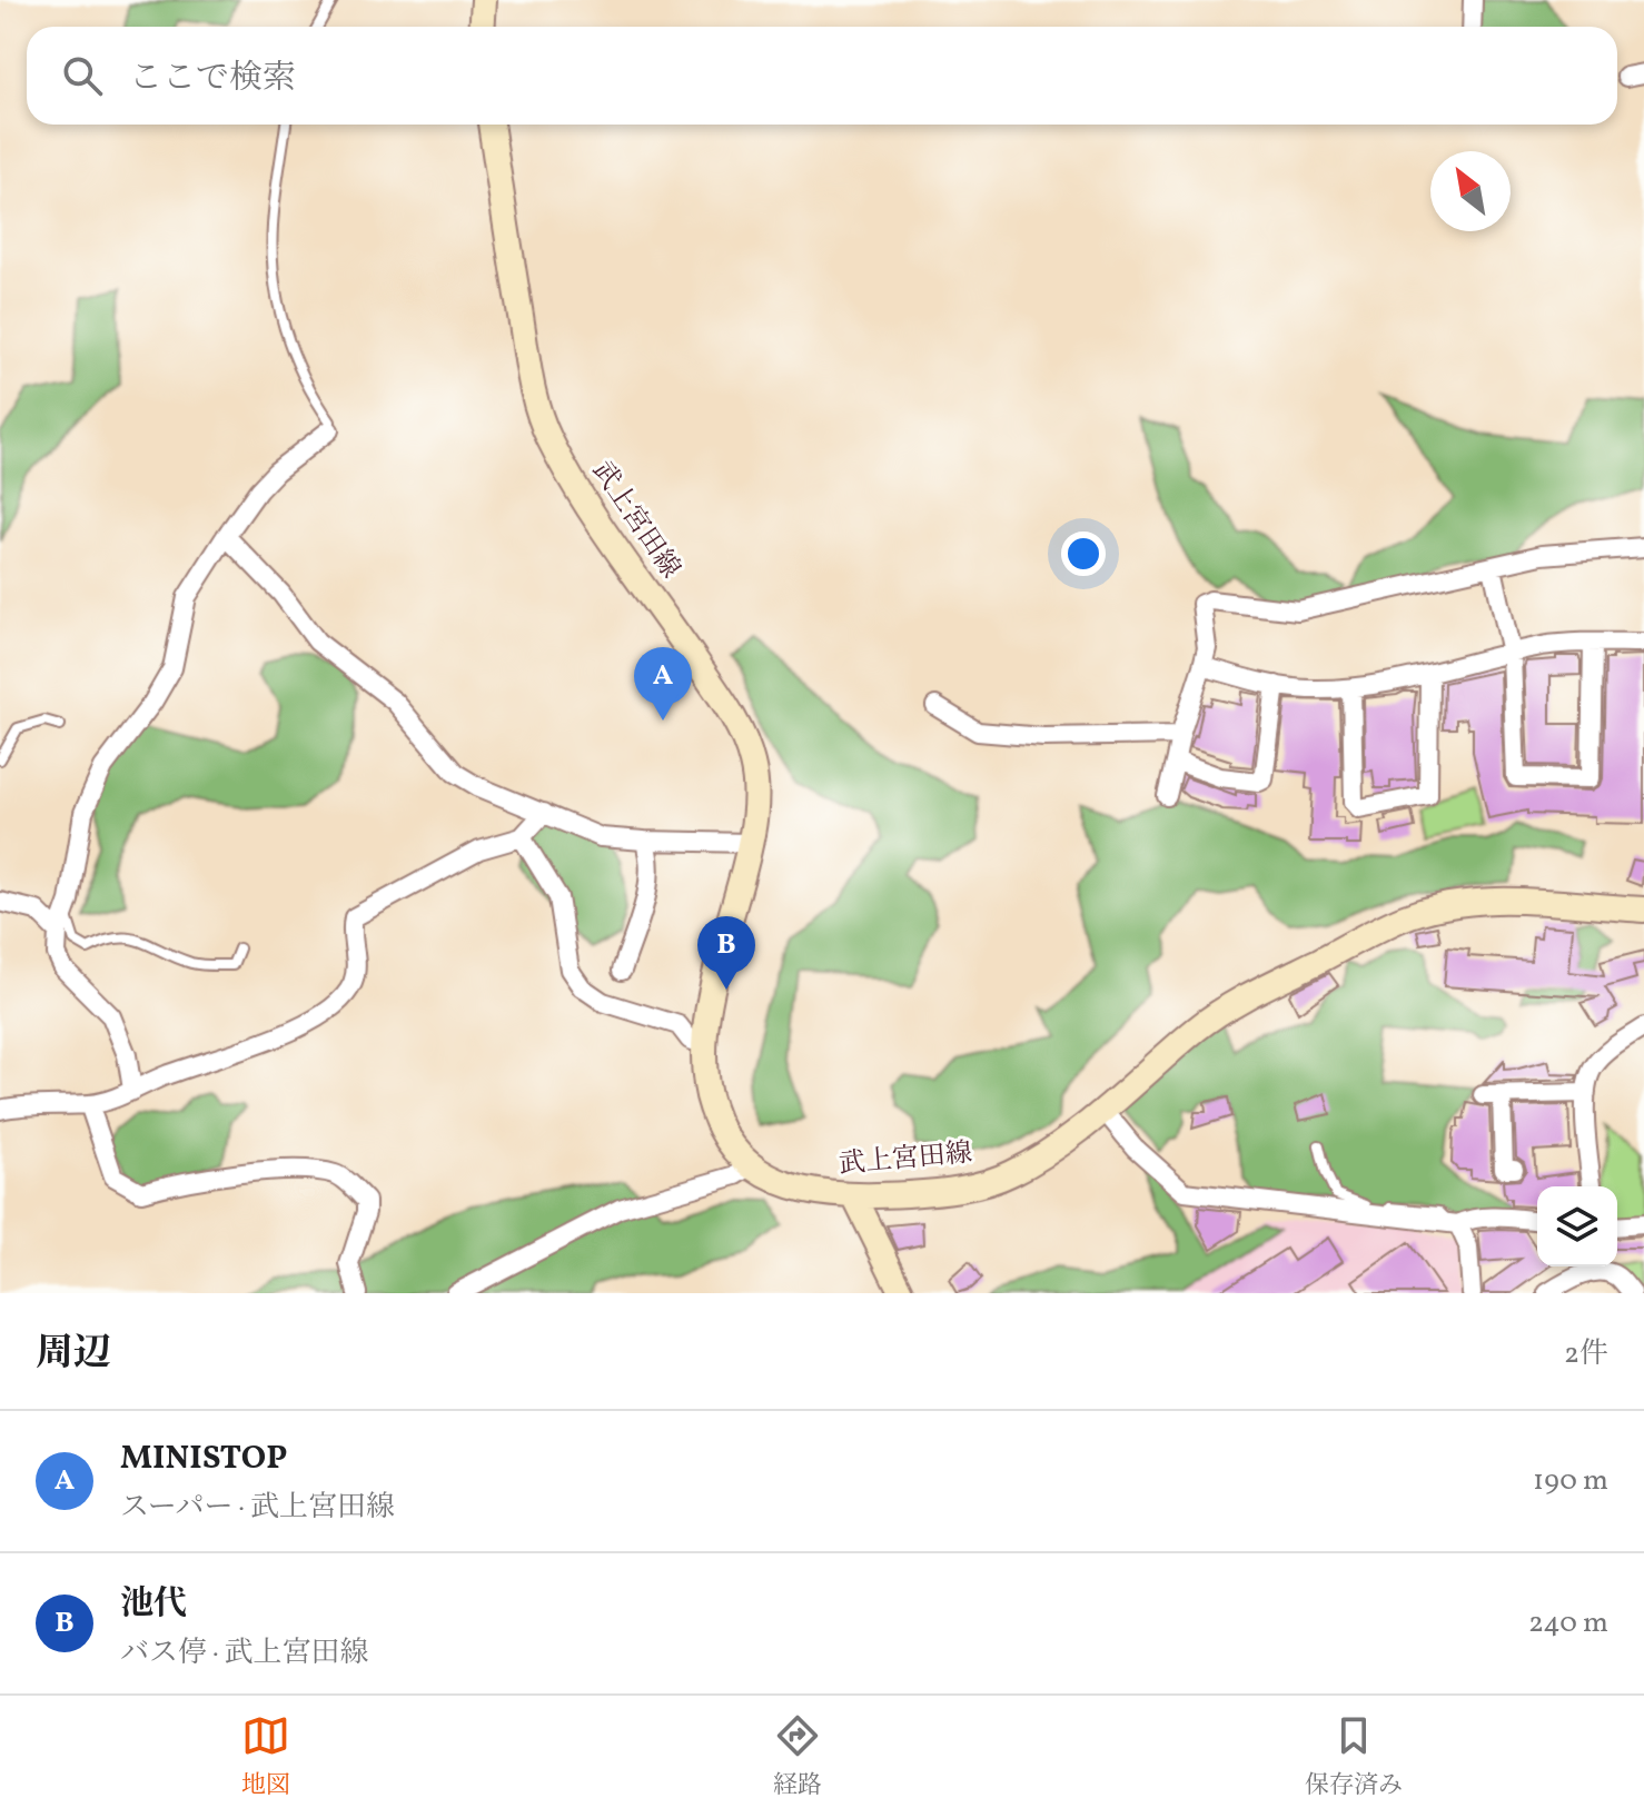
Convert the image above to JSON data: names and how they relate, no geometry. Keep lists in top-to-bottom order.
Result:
{
  "streets": {
    "main road": ["武上宮田線"]
  },
  "north": "top left",
  "page": {
    "search": "ここで検索",
    "pins": ["A", "B"],
    "heading": ["周辺", "2件"],
    "list": [
      {
        "mark": "A",
        "name": "MINISTOP",
        "note": "スーパー · 武上宮田線",
        "value": "190 m"
      },
      {
        "mark": "B",
        "name": "池代",
        "note": "バス停 · 武上宮田線",
        "value": "240 m"
      }
    ],
    "nav": ["地図", "経路", "保存済み"]
  }
}
